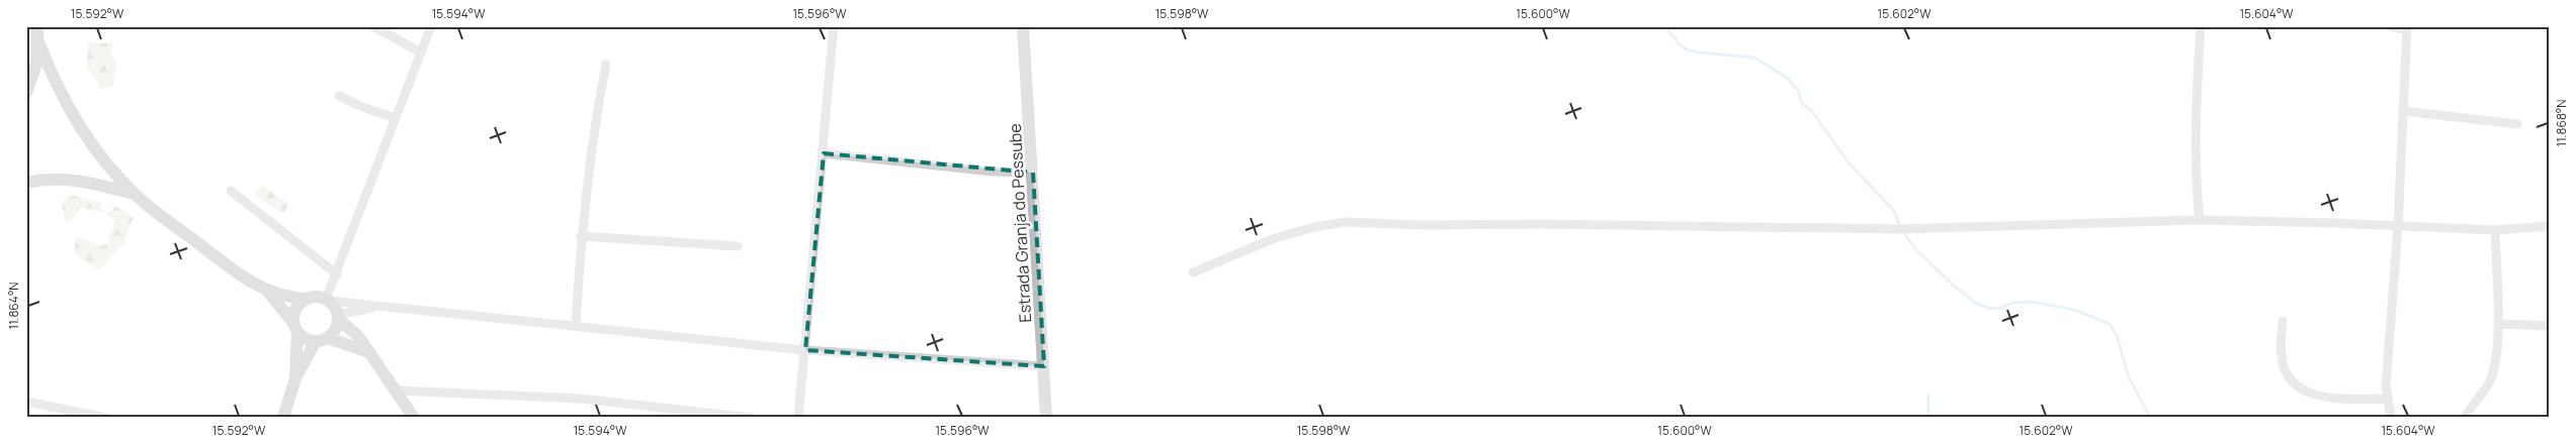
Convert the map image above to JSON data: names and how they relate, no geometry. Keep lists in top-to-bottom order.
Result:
{
  "streets": {
    "street": ["Estrada Granja do Pessube"]
  },
  "coordinates": [
    "15.592°W",
    "15.594°W",
    "15.596°W",
    "15.598°W",
    "15.600°W",
    "15.602°W",
    "15.604°W",
    "11.868°N",
    "11.864°N"
  ]
}
